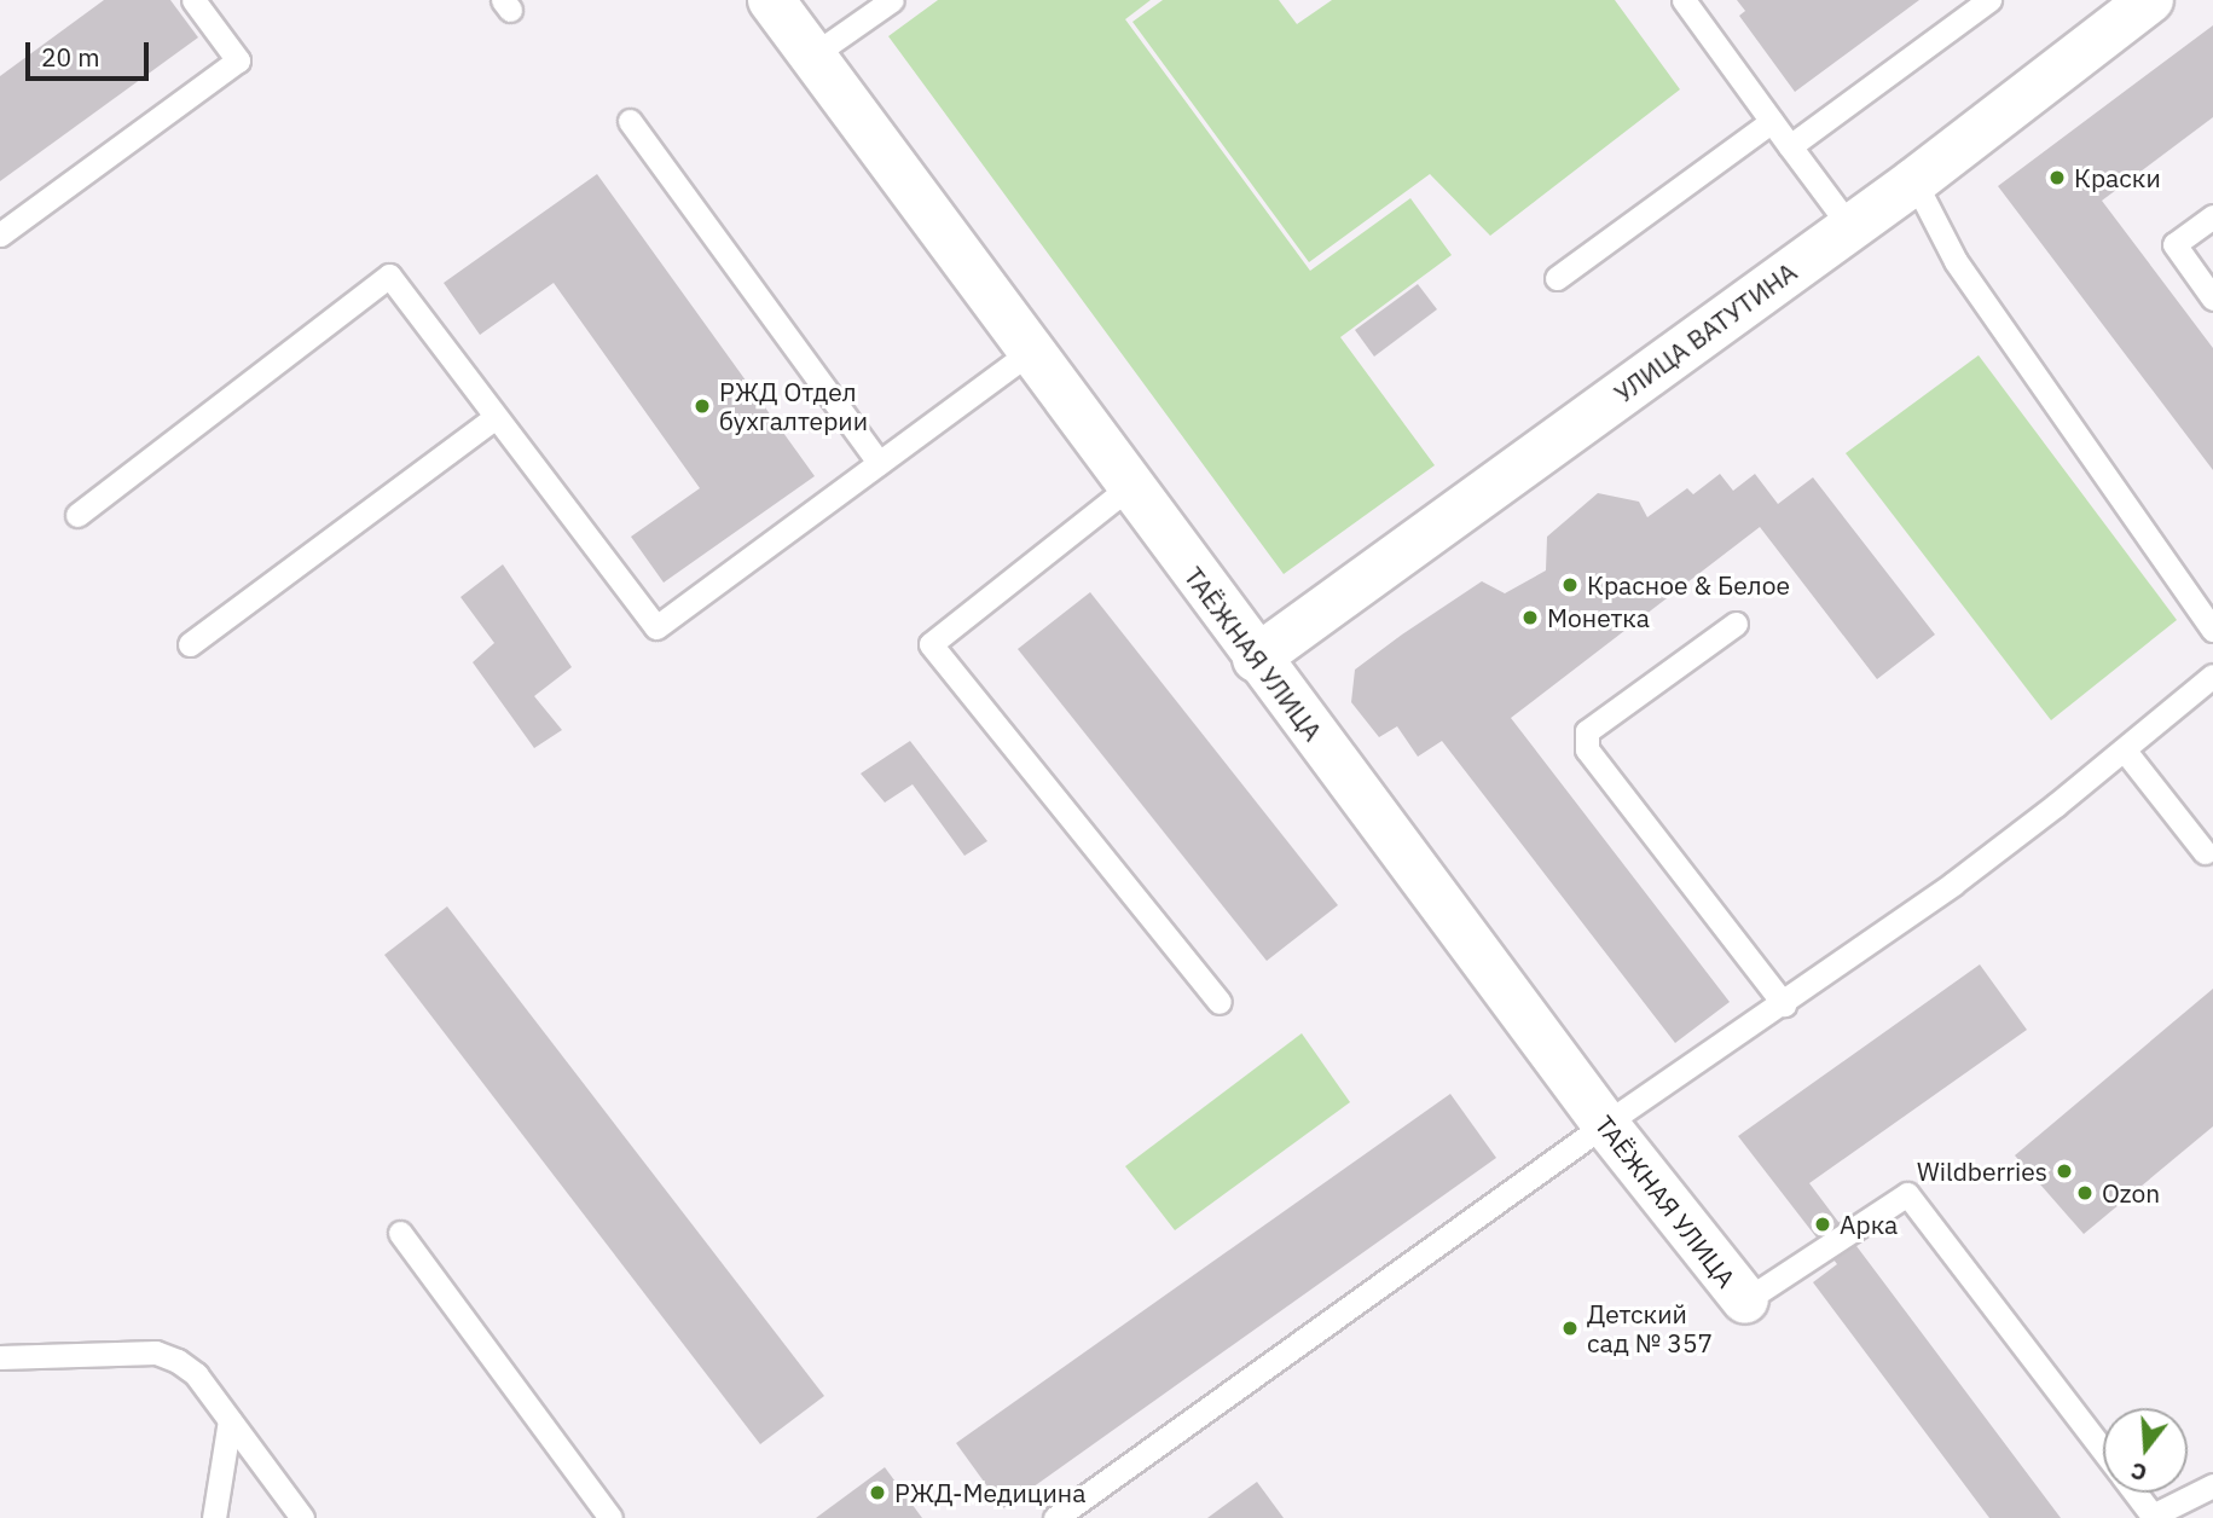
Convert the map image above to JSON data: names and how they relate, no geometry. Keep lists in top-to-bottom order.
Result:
{
  "streets": {
    "street": ["УЛИЦА ВАТУТИНА", "ТАЁЖНАЯ УЛИЦА"]
  },
  "crossings": [
    ["УЛИЦА ВАТУТИНА", "ТАЁЖНАЯ УЛИЦА"]
  ],
  "places": [
    "Краски",
    "РЖД Отдел бухгалтерии",
    "Красное & Белое",
    "Монетка",
    "Wildberries",
    "Ozon",
    "Арка",
    "Детский сад № 357",
    "РЖД-Медицина"
  ],
  "scale_bar": "20 m",
  "north": "bottom"
}
